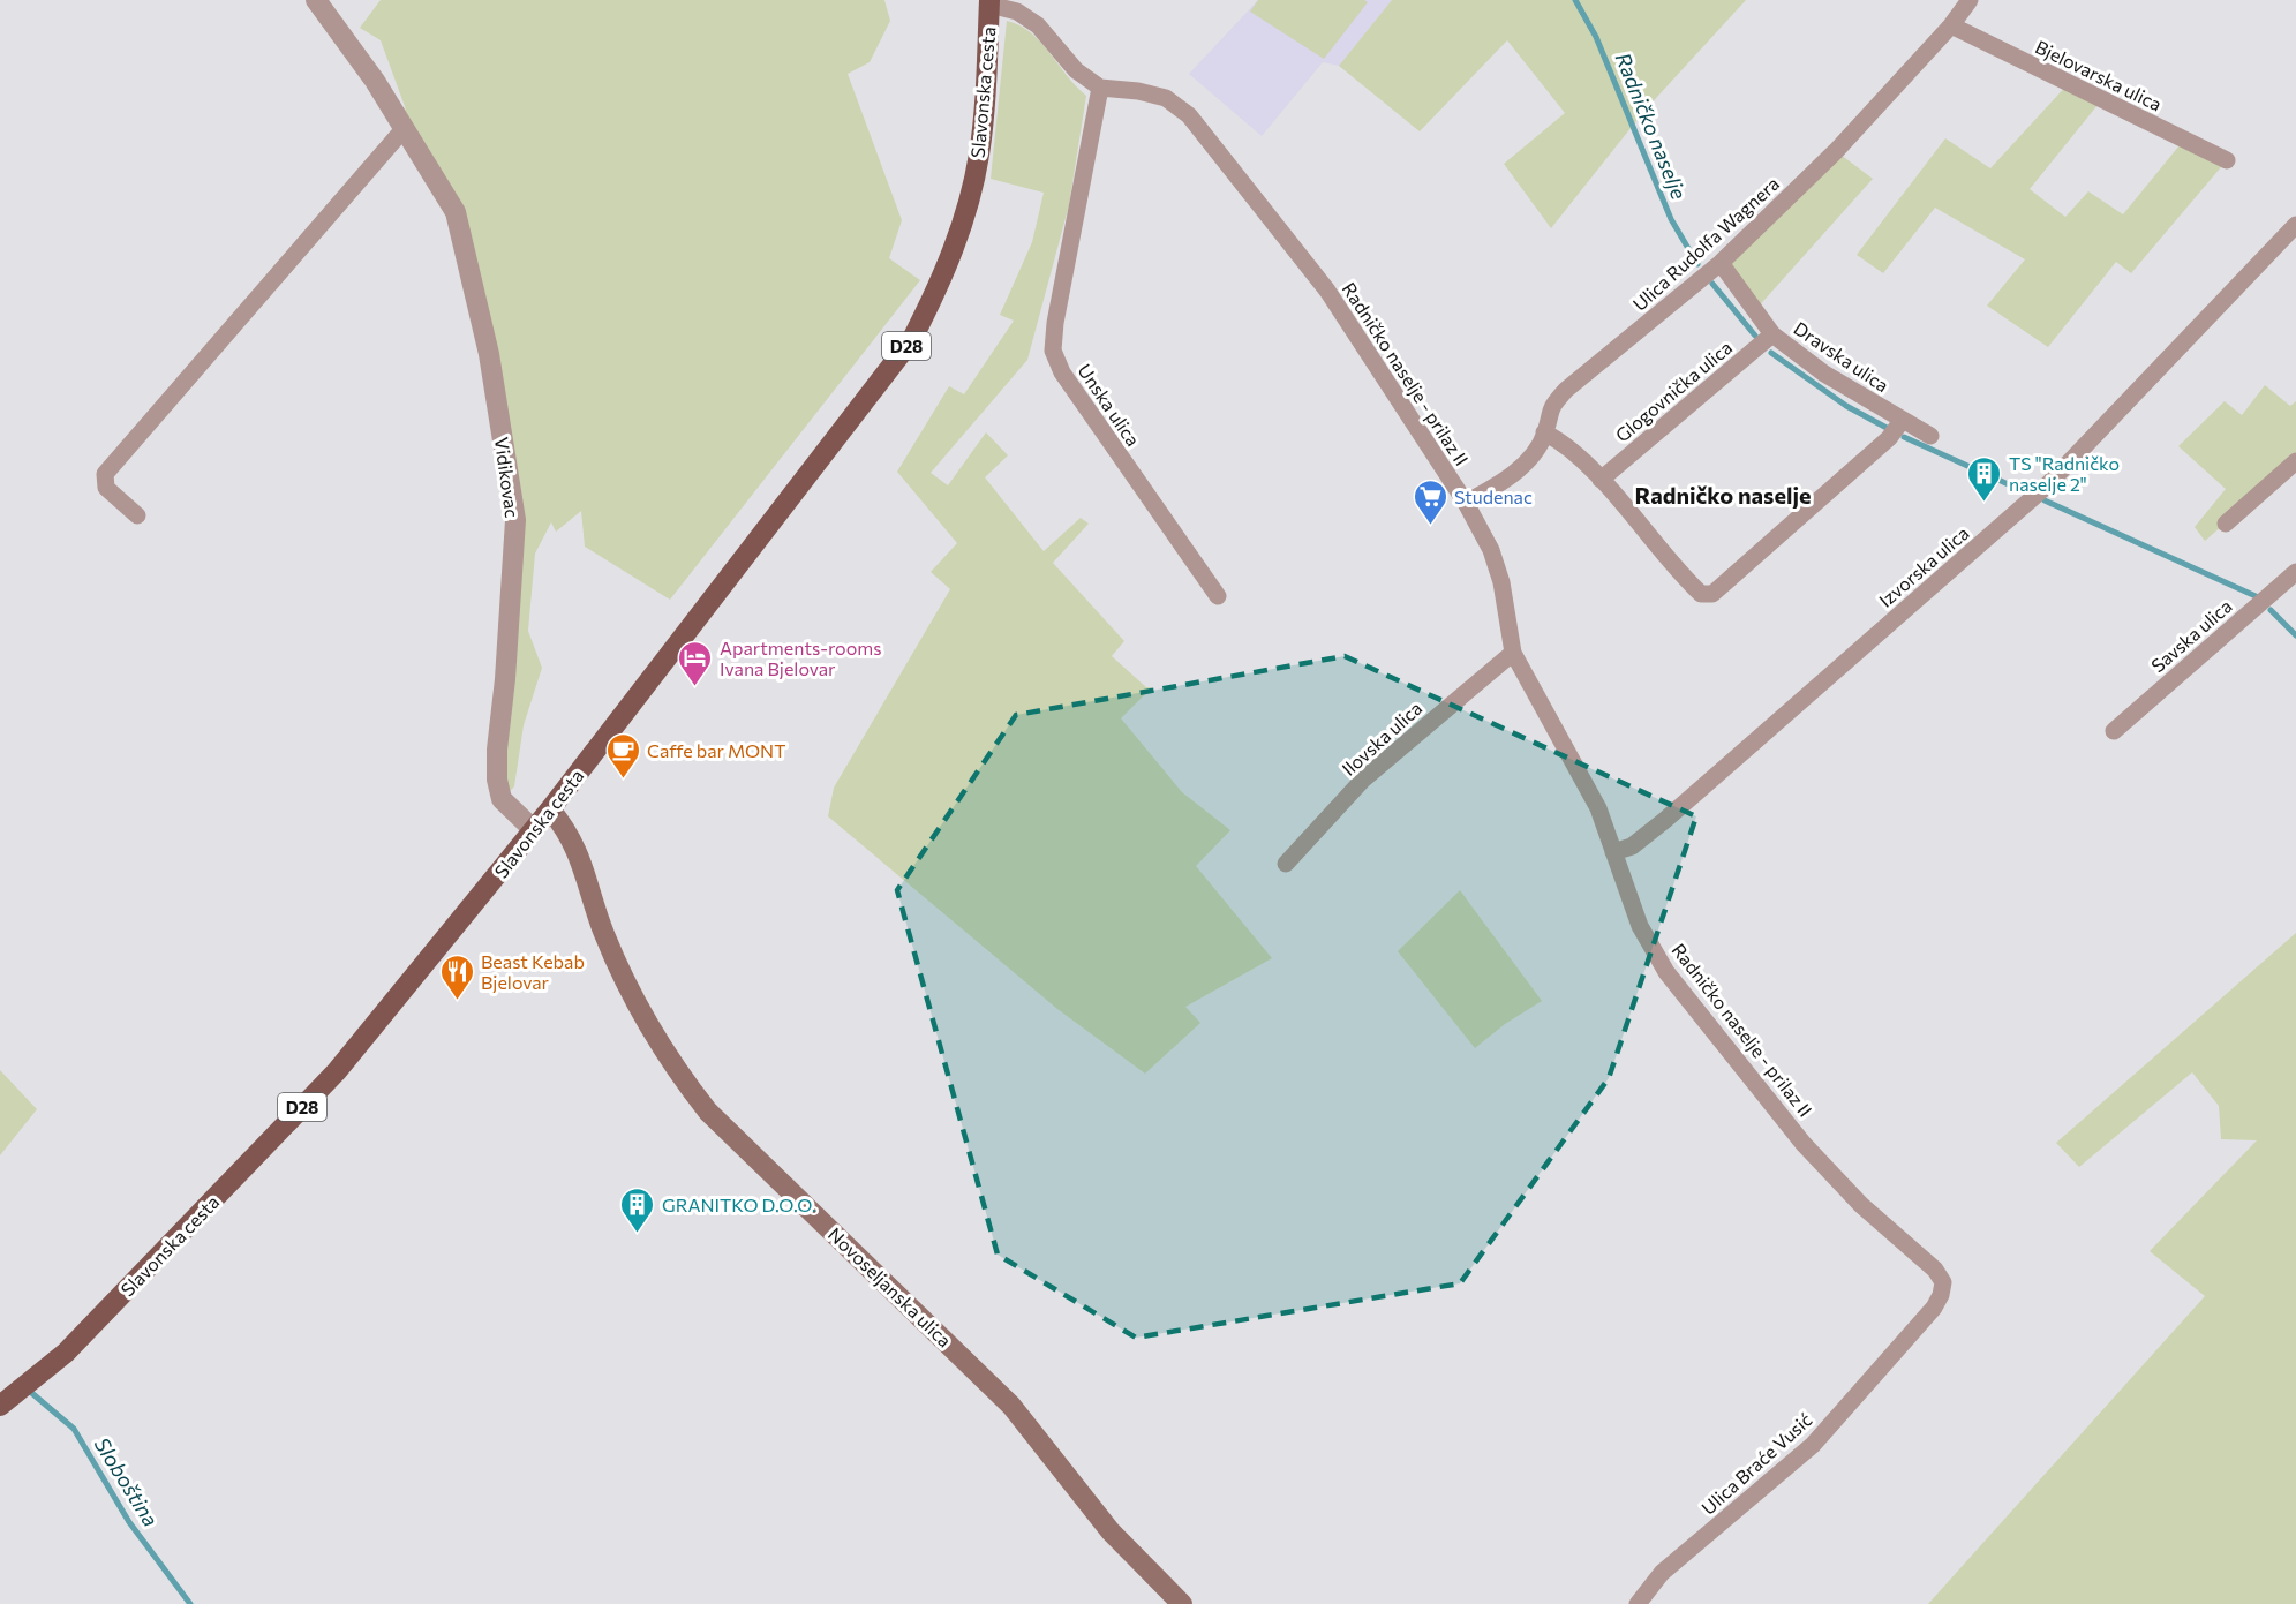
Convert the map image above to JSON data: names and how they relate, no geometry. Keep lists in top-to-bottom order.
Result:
{
  "streets": {
    "main road": ["Slavonska cesta", "D28", "Novoseljanska ulica"],
    "street": [
      "Bjelovarska ulica",
      "Ulica Rudolfa Wagnera",
      "Dravska ulica",
      "Radničko naselje - prilaz II",
      "Glogovnička ulica",
      "Unska ulica",
      "Vidikovac",
      "Izvorska ulica",
      "Savska ulica",
      "Ilovska ulica",
      "Ulica Braće Vusić"
    ]
  },
  "crossings": [
    ["Bjelovarska ulica", "Ulica Rudolfa Wagnera"],
    ["Slavonska cesta", "Vidikovac"],
    ["Slavonska cesta", "Novoseljanska ulica"],
    ["Ulica Rudolfa Wagnera", "Dravska ulica"],
    ["Ulica Rudolfa Wagnera", "Radničko naselje - prilaz II"],
    ["Dravska ulica", "Glogovnička ulica"],
    ["Radničko naselje - prilaz II", "Unska ulica"],
    ["Radničko naselje - prilaz II", "Izvorska ulica"],
    ["Radničko naselje - prilaz II", "Ilovska ulica"],
    ["Radničko naselje - prilaz II", "Ulica Braće Vusić"]
  ],
  "districts": ["Radničko naselje"],
  "water": ["Radničko naselje", "Sloboština"],
  "places": {
    "building": ["TS \"Radničko naselje 2\"", "GRANITKO D.O.O."],
    "supermarket": ["Studenac"],
    "hotel": ["Apartments-rooms Ivana Bjelovar"],
    "cafe": ["Caffe bar MONT"],
    "restaurant": ["Beast Kebab Bjelovar"]
  }
}
